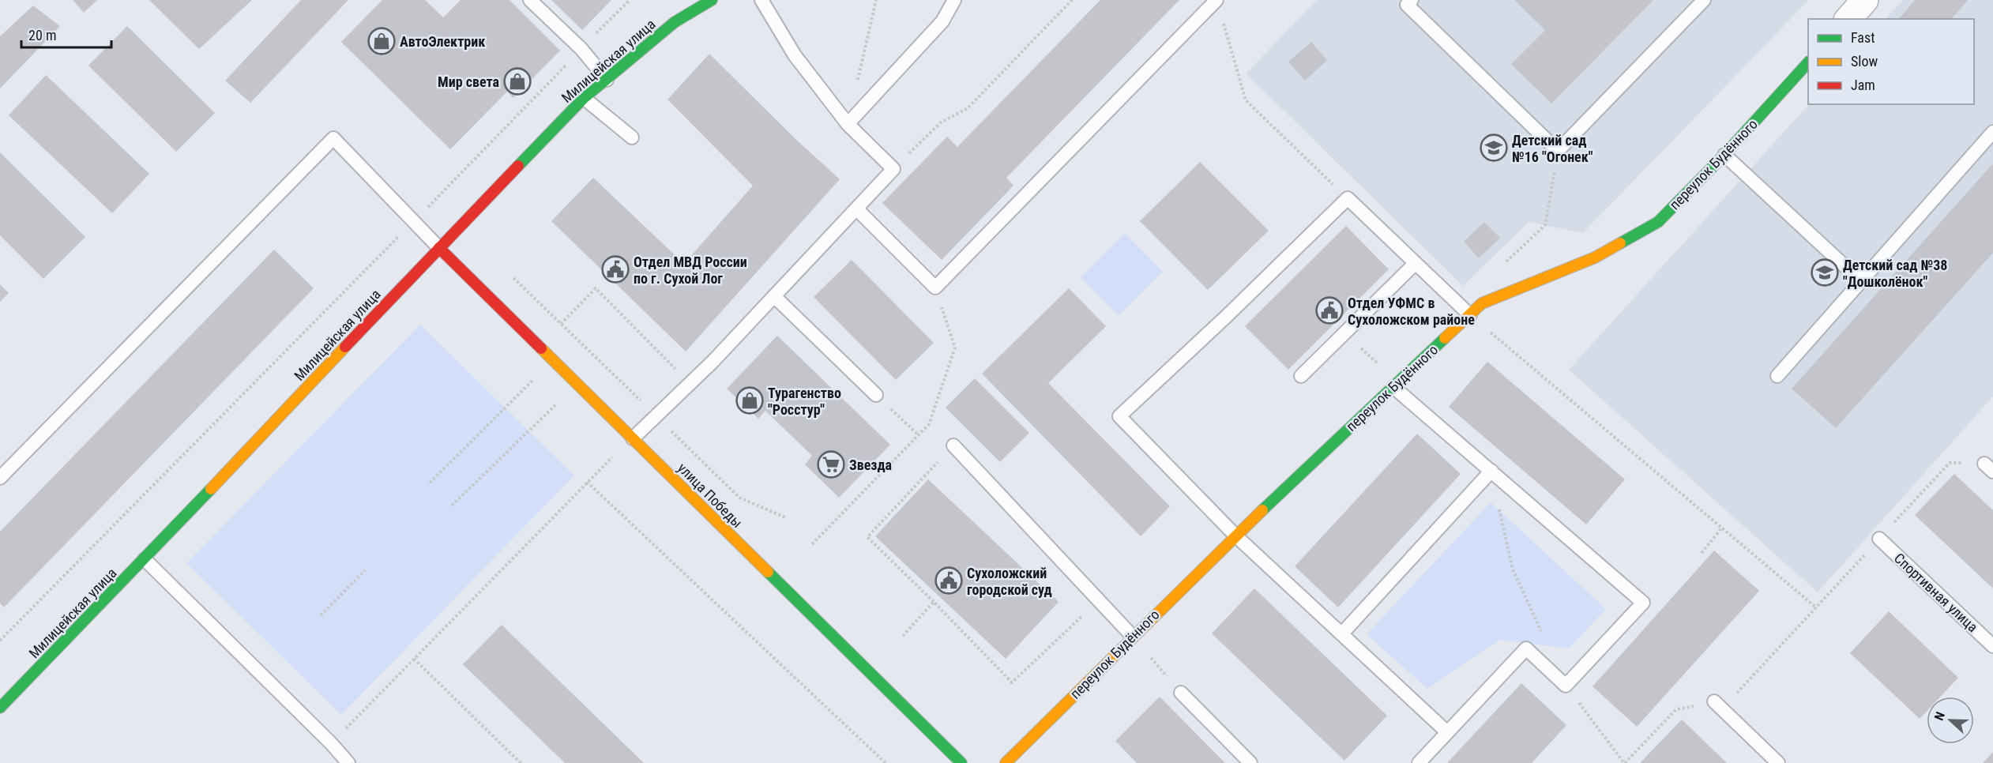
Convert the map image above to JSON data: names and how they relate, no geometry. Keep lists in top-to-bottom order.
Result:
{
  "streets": {
    "street": ["Милицейская улица", "переулок Будённого", "улица Победы"],
    "lane": ["Спортивная улица"]
  },
  "crossings": [
    ["Милицейская улица", "улица Победы"]
  ],
  "places": {
    "shop": ["АвтоЭлектрик", "Мир света", "Турагенство \"Росстур\""],
    "school or university": ["Детский сад №16 \"Огонек\"", "Детский сад №38 \"Дошколёнок\""],
    "public building": ["Отдел МВД России по г. Сухой Лог", "Отдел УФМС в Сухоложском районе", "Сухоложский городской суд"],
    "supermarket": ["Звезда"]
  },
  "legend": ["Fast", "Slow", "Jam"],
  "scale_bar": "20 m",
  "north": "left"
}
